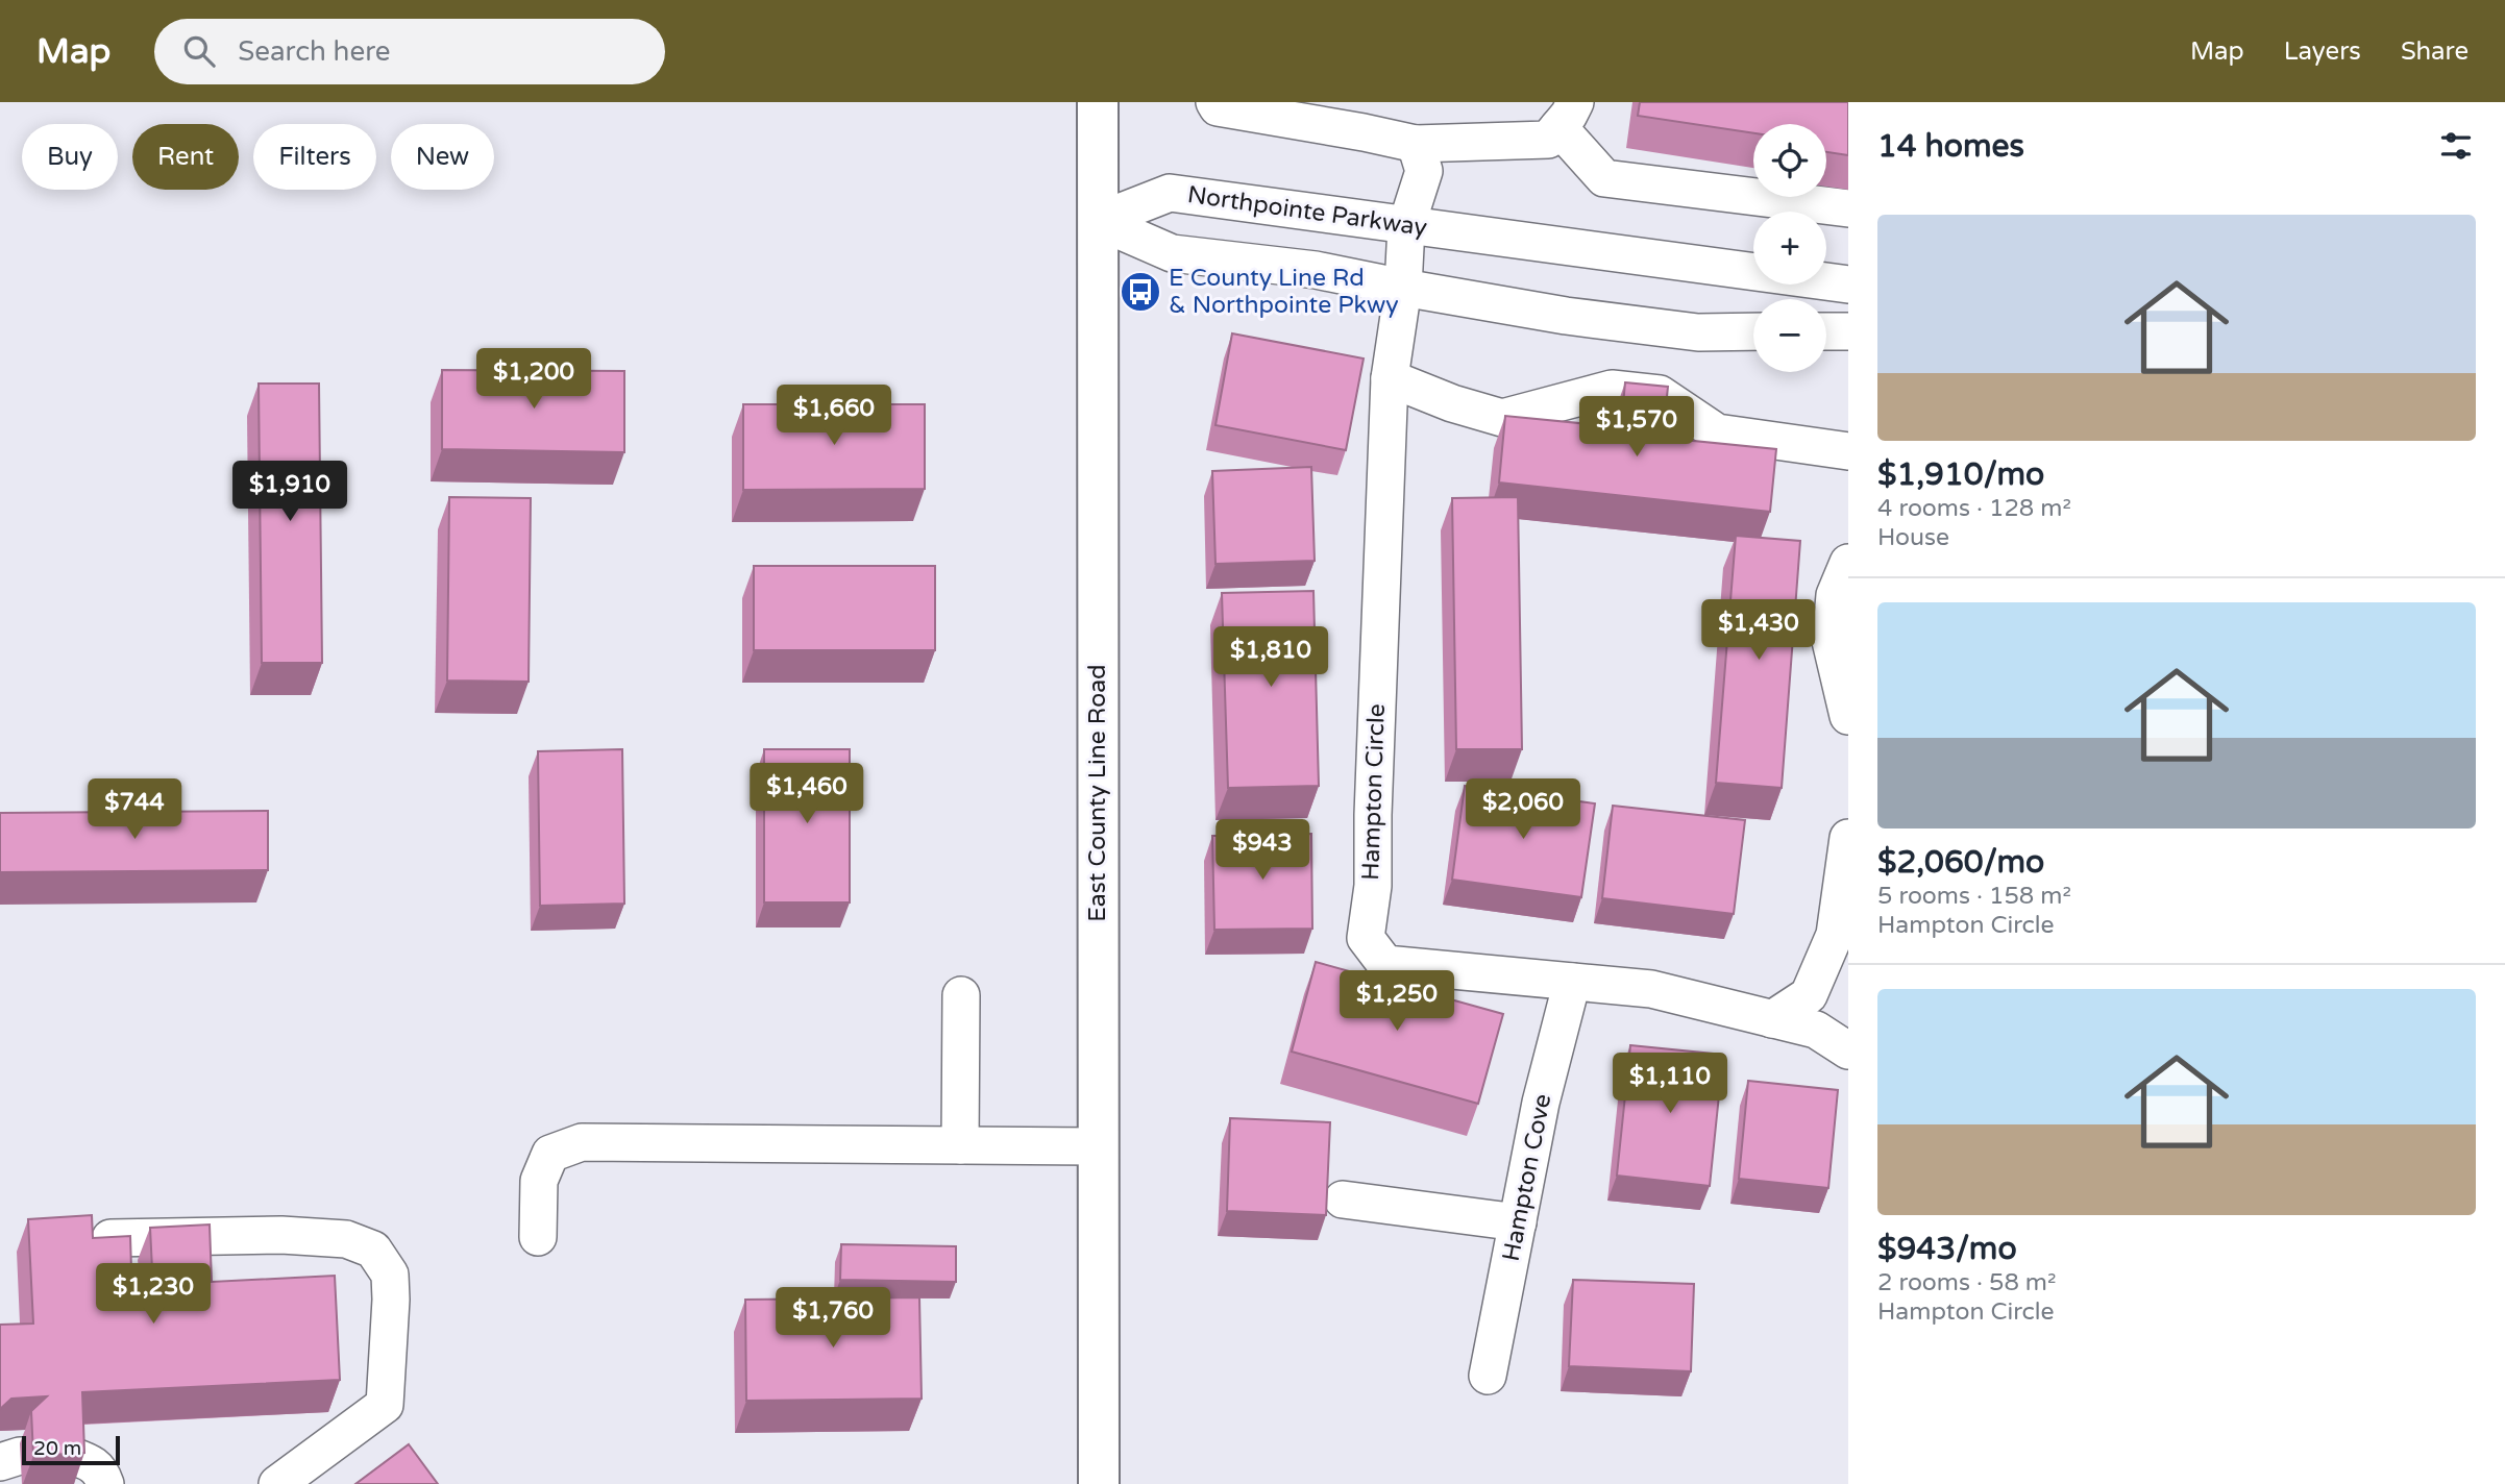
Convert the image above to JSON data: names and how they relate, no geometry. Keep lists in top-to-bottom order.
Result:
{
  "streets": {
    "main road": ["East County Line Road"],
    "street": ["Northpointe Parkway", "Hampton Circle", "Hampton Cove"]
  },
  "crossings": [
    ["Northpointe Parkway", "Hampton Circle"],
    ["Northpointe Parkway", "East County Line Road"],
    ["Hampton Circle", "Hampton Cove"]
  ],
  "places": {
    "bus stop": ["E County Line Rd & Northpointe Pkwy"]
  },
  "scale_bar": "20 m",
  "page": {
    "header": "Map",
    "search": "Search here",
    "nav": ["Map", "Layers", "Share"],
    "heading": "14 homes",
    "map_buttons": ["+", "−"],
    "chip": [
      "Buy",
      "Rent",
      "Filters",
      "New"
    ],
    "list": [
      {
        "name": "$1,910/mo",
        "note": "4 rooms · 128 m² · House"
      },
      {
        "name": "$2,060/mo",
        "note": "5 rooms · 158 m² · Hampton Circle"
      },
      {
        "name": "$943/mo",
        "note": "2 rooms · 58 m² · Hampton Circle"
      }
    ],
    "price": [
      "$1,200",
      "$1,660",
      "$1,570",
      "$1,910",
      "$1,430",
      "$1,810",
      "$1,460",
      "$744",
      "$2,060",
      "$943",
      "$1,250",
      "$1,110",
      "$1,230",
      "$1,760"
    ],
    "scale": "20 m"
  }
}
